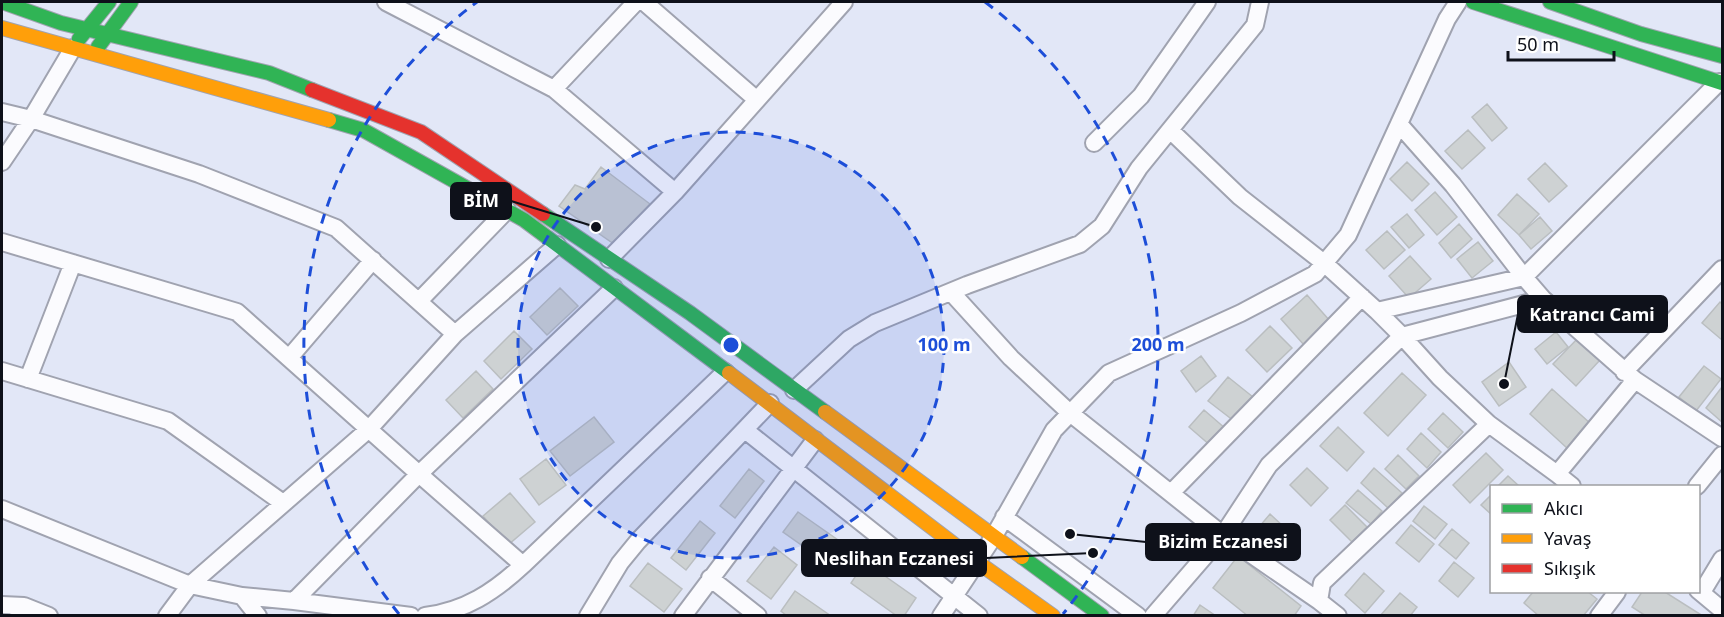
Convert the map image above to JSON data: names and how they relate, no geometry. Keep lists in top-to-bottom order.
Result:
{
  "places": [
    "BİM",
    "Katrancı Cami",
    "Bizim Eczanesi",
    "Neslihan Eczanesi"
  ],
  "legend": ["Akıcı", "Yavaş", "Sıkışık"],
  "scale_bar": "50 m",
  "rings": ["100 m", "200 m"]
}
